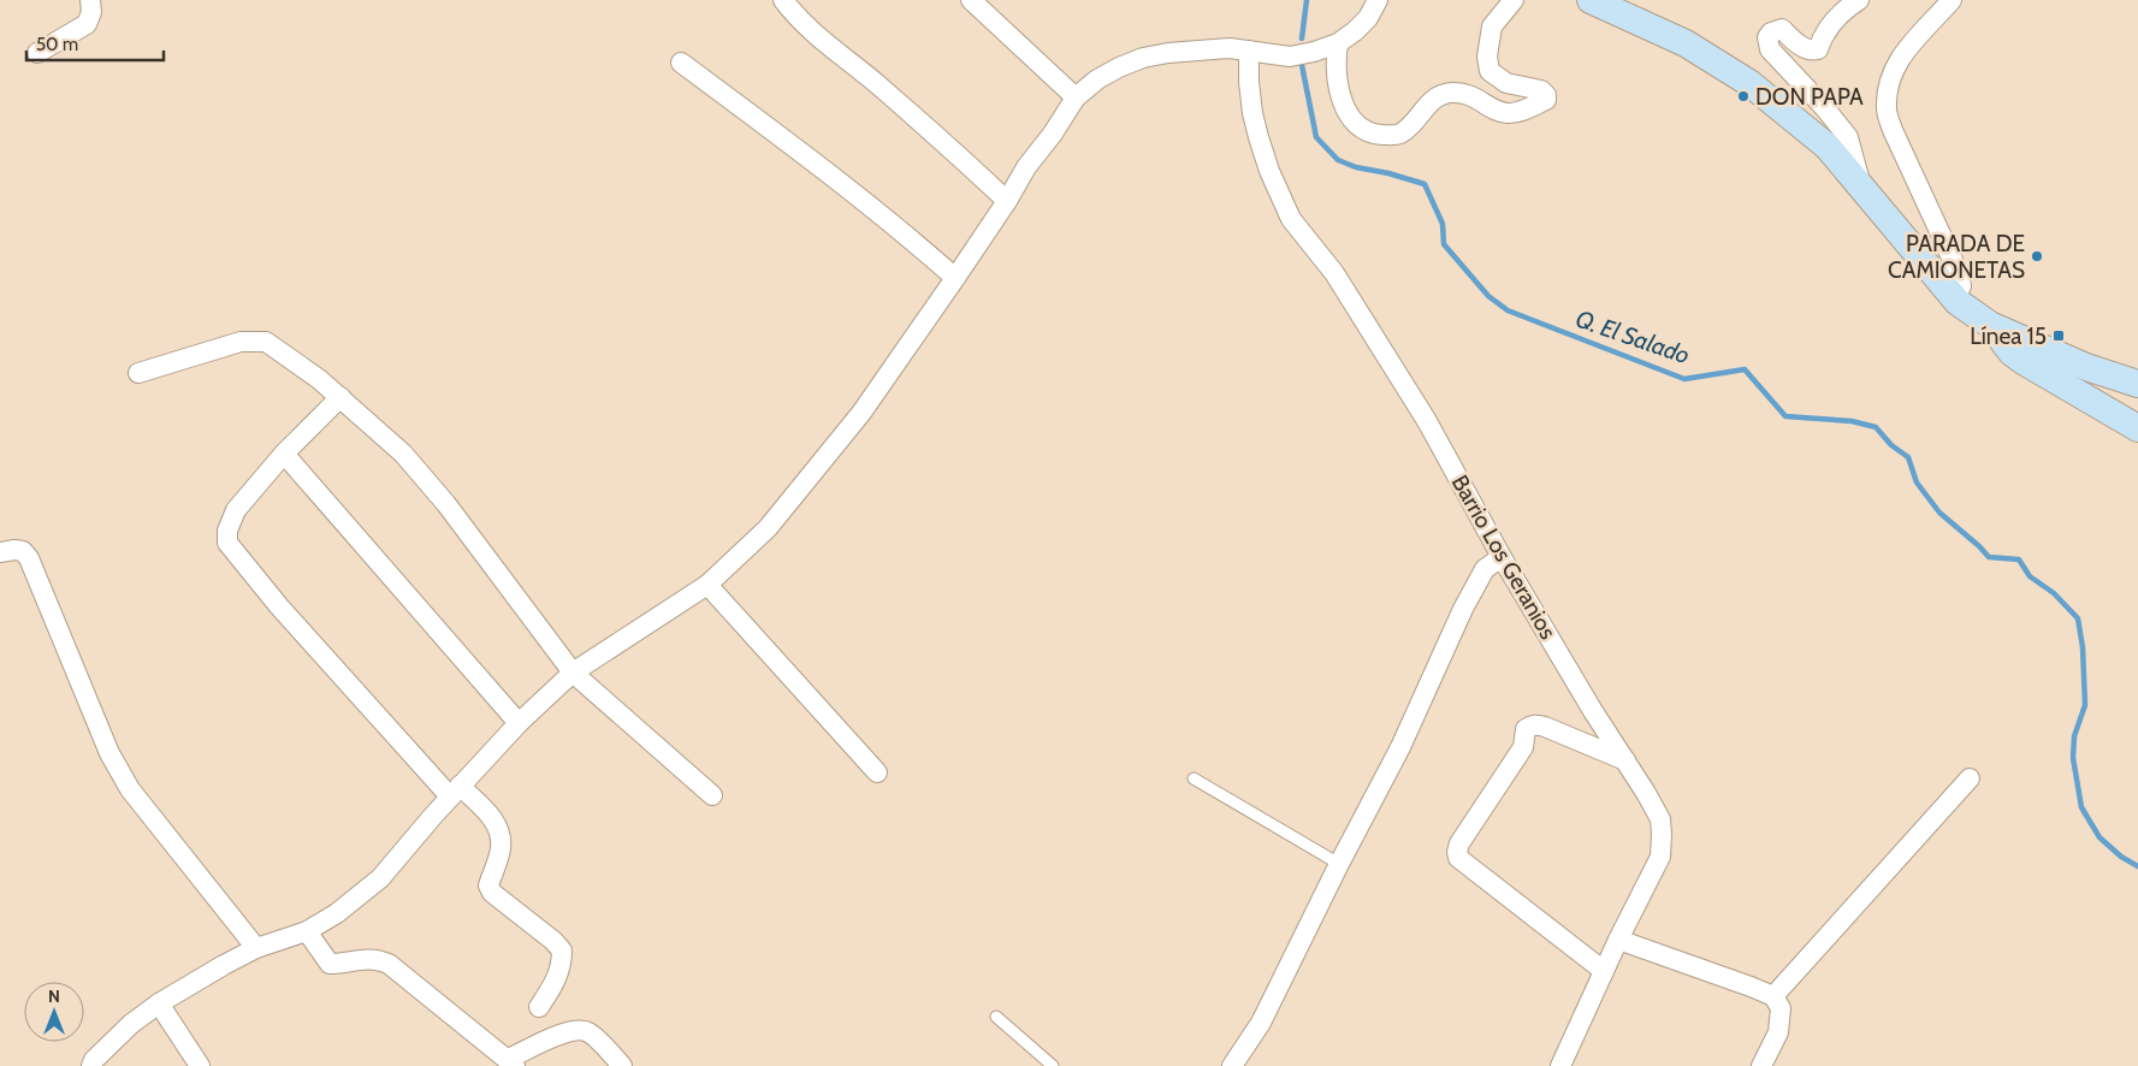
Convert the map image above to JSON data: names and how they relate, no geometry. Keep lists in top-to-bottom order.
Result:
{
  "streets": {
    "street": ["Barrio Los Geranios"]
  },
  "water": ["Q. El Salado"],
  "places": {
    "other": ["DON PAPA", "PARADA DE CAMIONETAS"],
    "transit": ["Línea 15"]
  },
  "scale_bar": "50 m",
  "north": "top"
}
